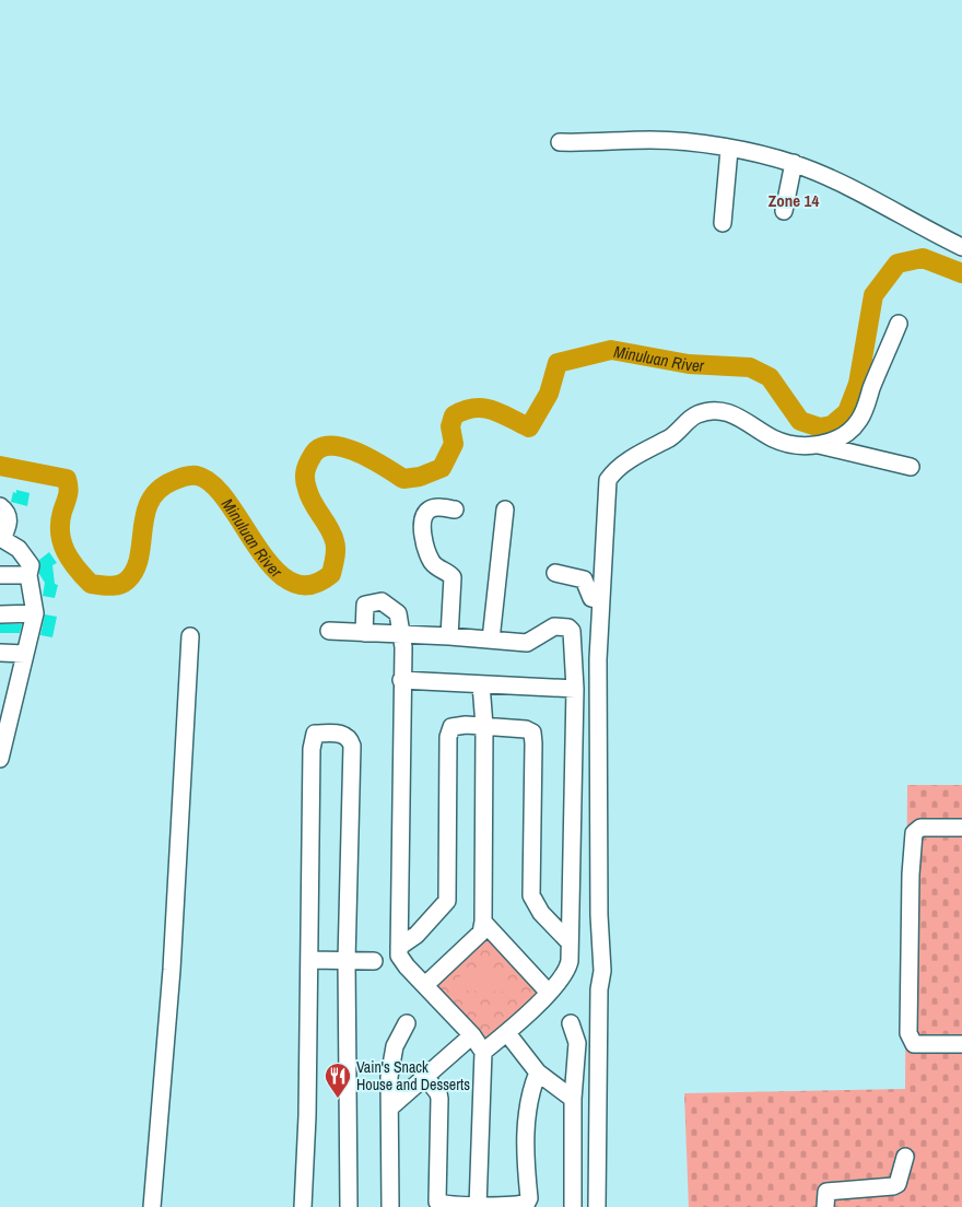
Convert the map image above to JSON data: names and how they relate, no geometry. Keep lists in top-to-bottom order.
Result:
{
  "districts": ["Zone 14"],
  "water": ["Minuluan River"],
  "places": {
    "restaurant": ["Vain's Snack House and Desserts"]
  }
}
